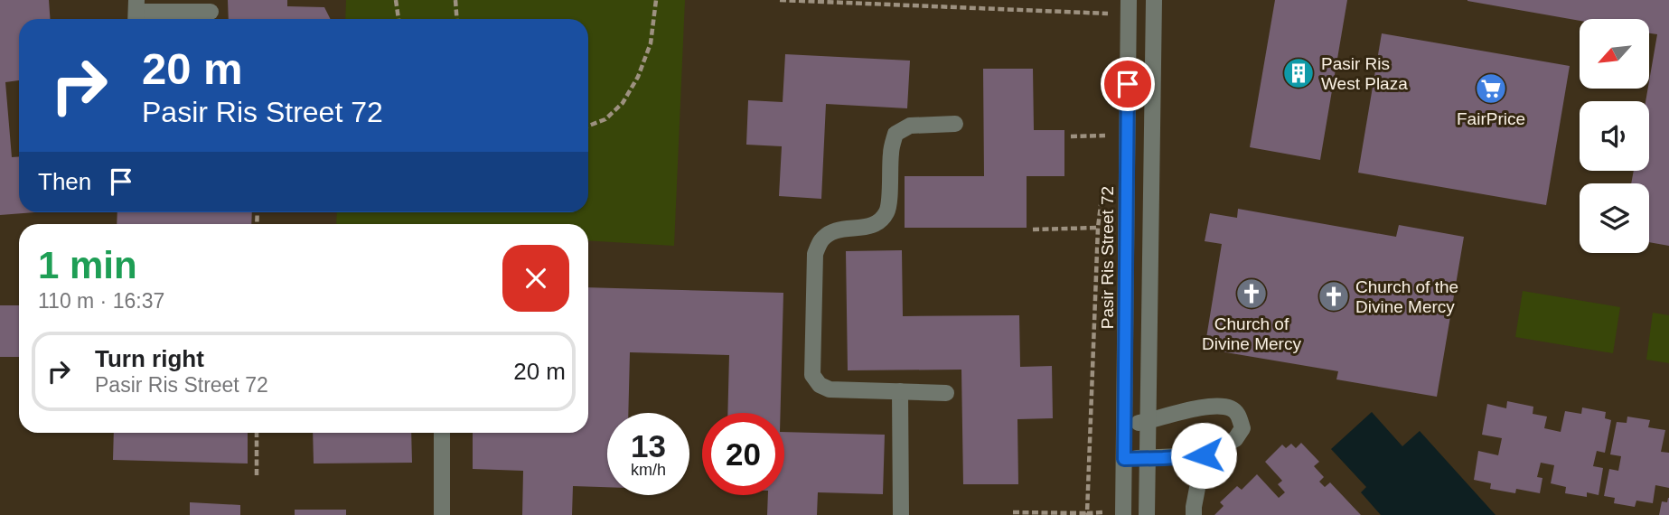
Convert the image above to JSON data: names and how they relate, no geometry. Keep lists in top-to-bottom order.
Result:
{
  "streets": {
    "street": ["Pasir Ris Street 72"]
  },
  "places": {
    "building": ["Pasir Ris West Plaza"],
    "supermarket": ["FairPrice"],
    "church": ["Church of Divine Mercy", "Church of the Divine Mercy"]
  },
  "north": "bottom left",
  "page": {
    "turn": ["20 m", "Pasir Ris Street 72"],
    "then": "Then",
    "heading": ["1 min", "110 m · 16:37"],
    "list": [
      {
        "name": "Turn right",
        "note": "Pasir Ris Street 72",
        "value": "20 m"
      }
    ],
    "speed": "13 km/h",
    "limit": "20"
  }
}
